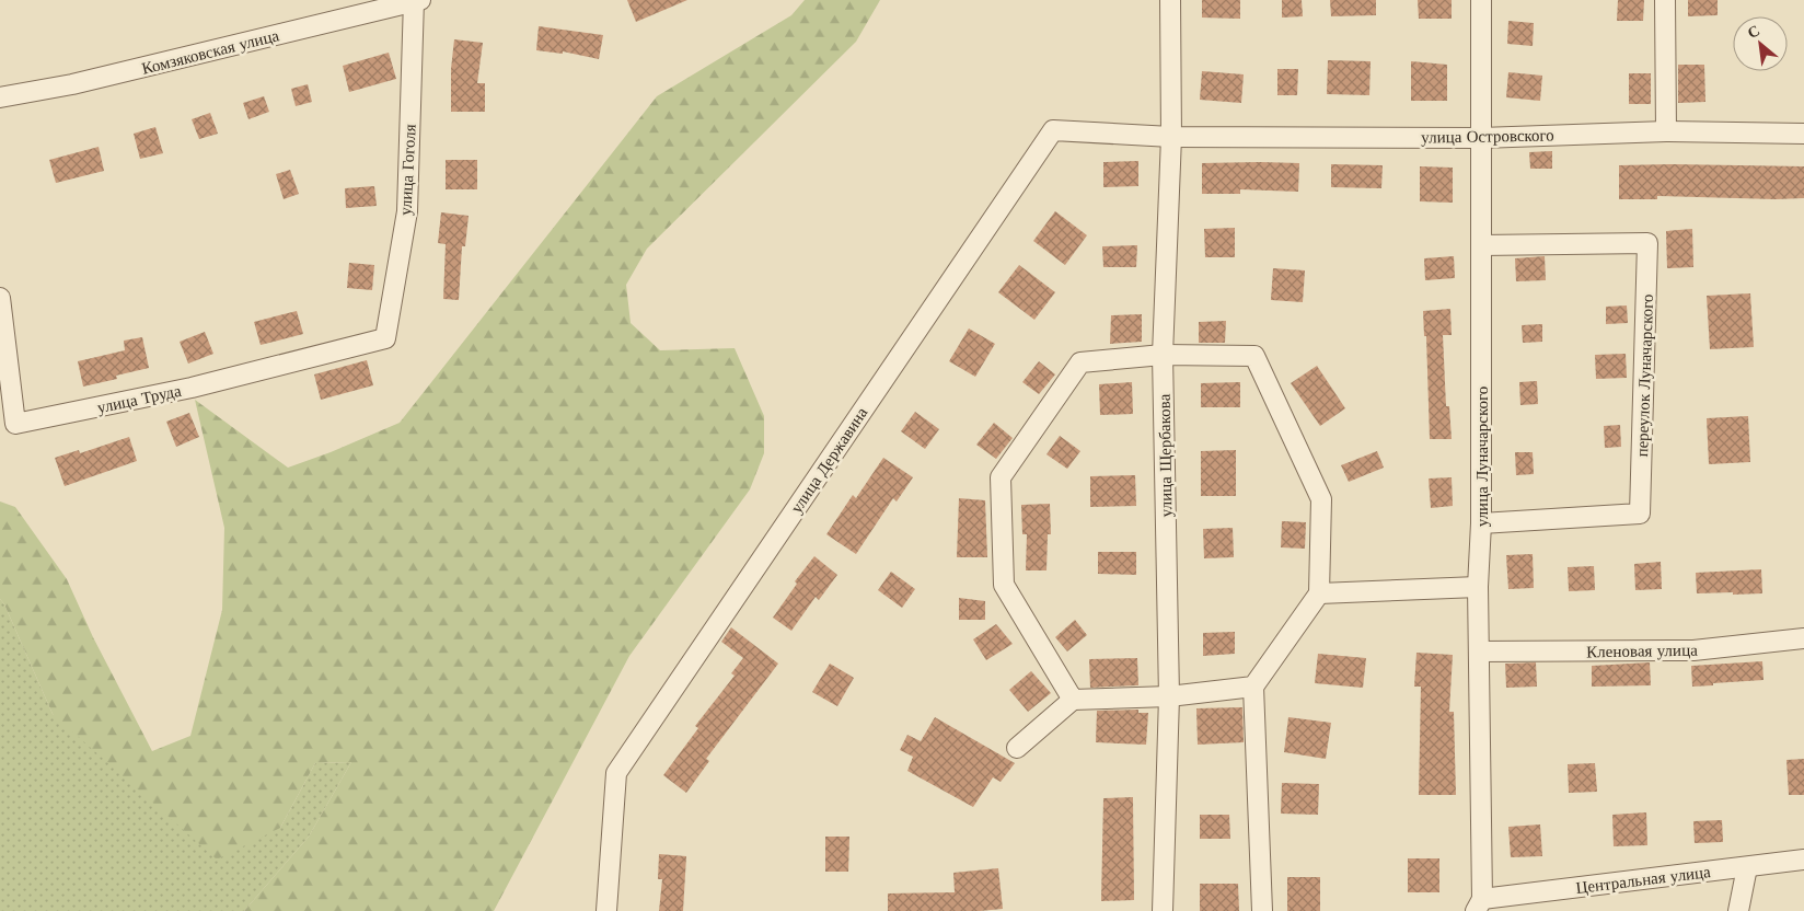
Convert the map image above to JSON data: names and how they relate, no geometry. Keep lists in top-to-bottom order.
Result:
{
  "streets": {
    "street": [
      "Комзяковская улица",
      "улица Островского",
      "улица Гоголя",
      "переулок Луначарского",
      "улица Труда",
      "улица Щербакова",
      "улица Луначарского",
      "улица Державина",
      "Кленовая улица",
      "Центральная улица"
    ]
  },
  "crossings": [
    ["Комзяковская улица", "улица Гоголя"],
    ["улица Островского", "улица Щербакова"],
    ["улица Островского", "улица Луначарского"],
    ["улица Островского", "улица Державина"],
    ["улица Гоголя", "улица Труда"],
    ["переулок Луначарского", "улица Луначарского"],
    ["улица Щербакова", "улица Державина"],
    ["улица Луначарского", "Кленовая улица"],
    ["улица Луначарского", "Центральная улица"]
  ],
  "north": "top left"
}
